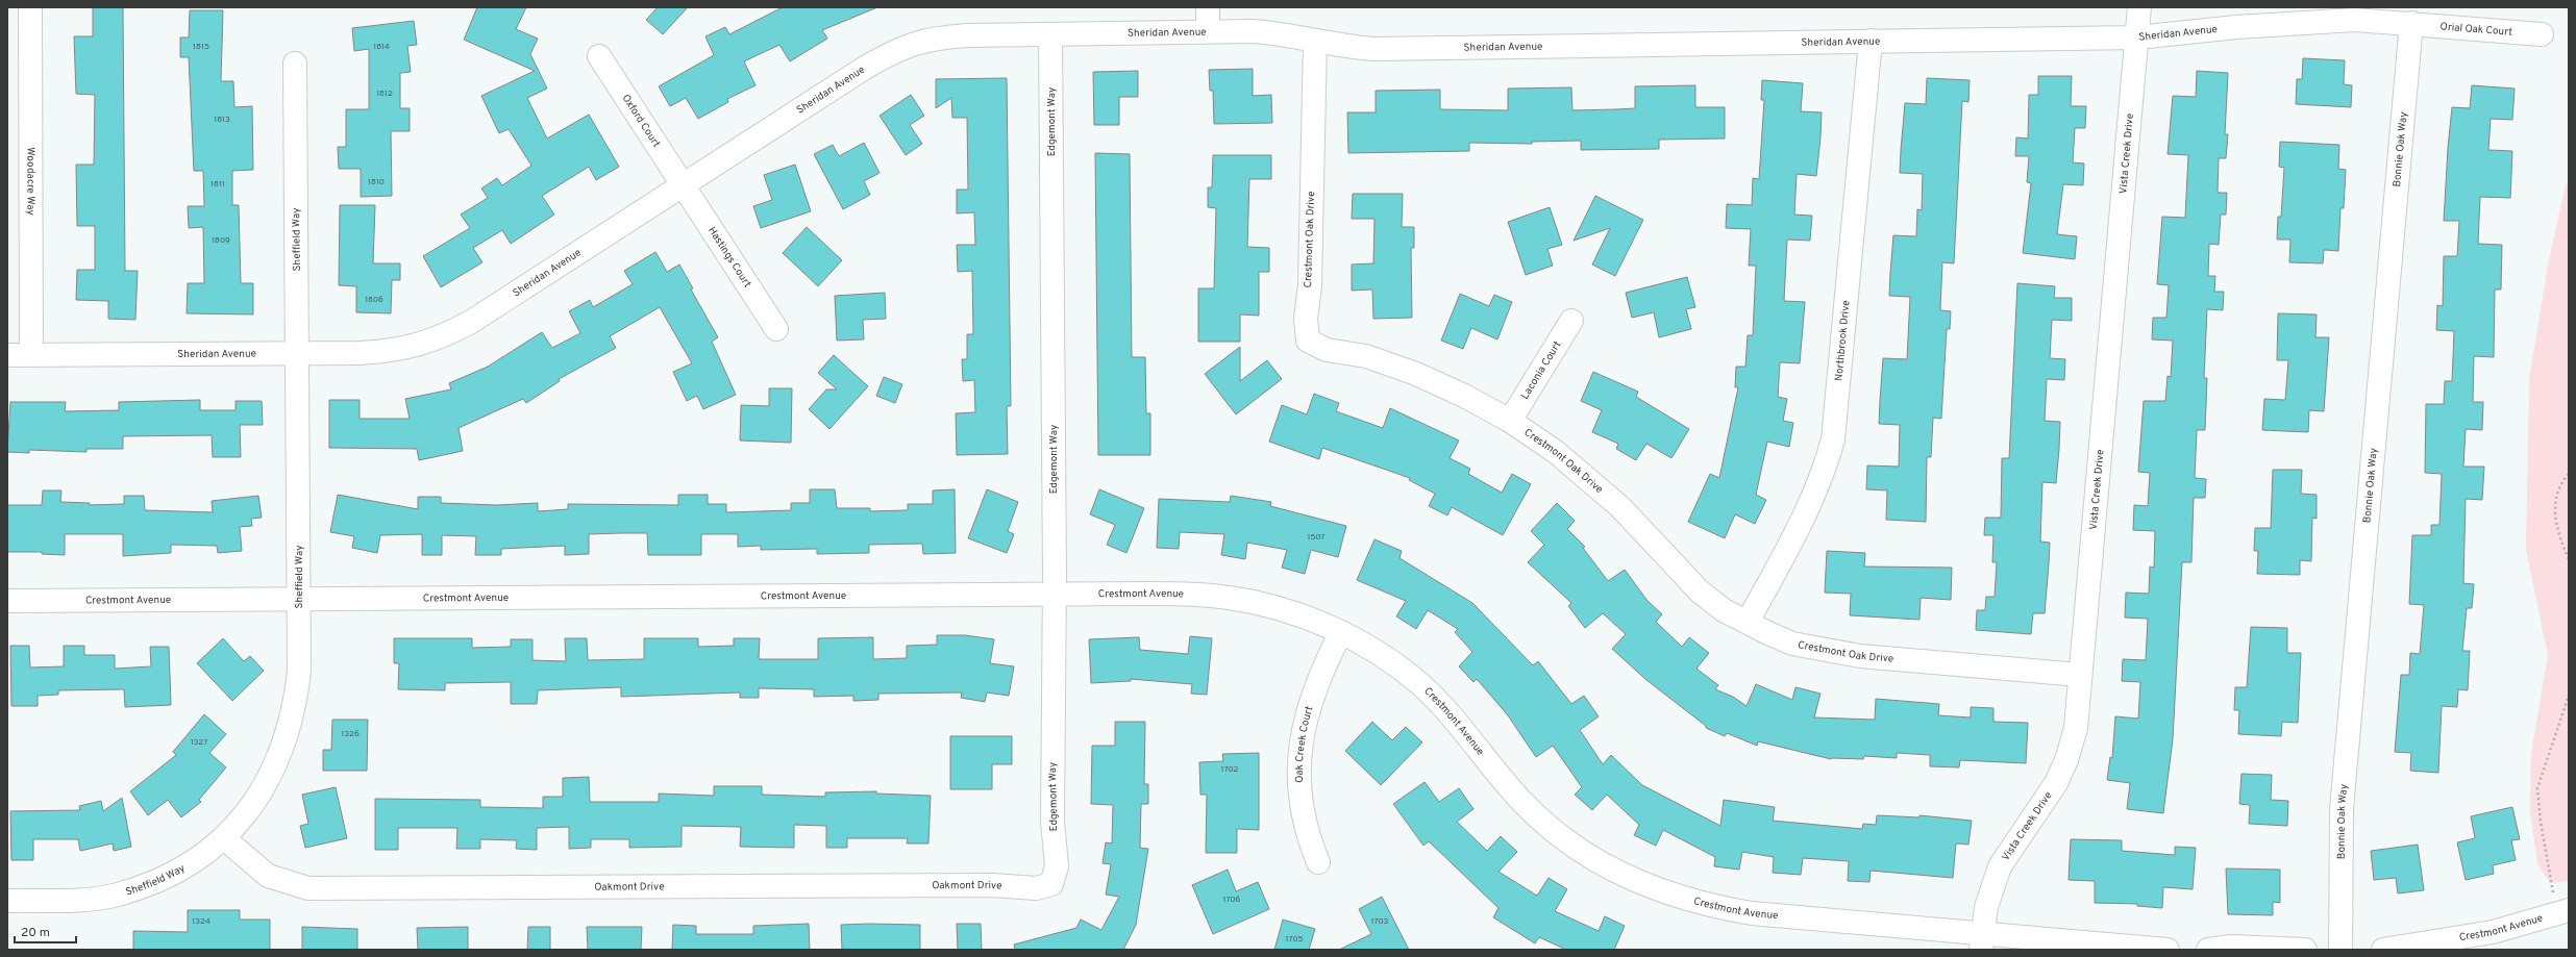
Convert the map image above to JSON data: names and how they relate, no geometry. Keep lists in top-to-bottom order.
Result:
{
  "streets": {
    "street": [
      "Orial Oak Court",
      "Sheridan Avenue",
      "Oxford Court",
      "Edgemont Way",
      "Bonnie Oak Way",
      "Vista Creek Drive",
      "Woodacre Way",
      "Sheffield Way",
      "Crestmont Oak Drive",
      "Hastings Court",
      "Northbrook Drive",
      "Laconia Court",
      "Crestmont Avenue",
      "Oak Creek Court",
      "Oakmont Drive"
    ]
  },
  "crossings": [
    ["Orial Oak Court", "Sheridan Avenue"],
    ["Orial Oak Court", "Bonnie Oak Way"],
    ["Sheridan Avenue", "Oxford Court"],
    ["Sheridan Avenue", "Edgemont Way"],
    ["Sheridan Avenue", "Bonnie Oak Way"],
    ["Sheridan Avenue", "Vista Creek Drive"],
    ["Sheridan Avenue", "Woodacre Way"],
    ["Sheridan Avenue", "Sheffield Way"],
    ["Sheridan Avenue", "Crestmont Oak Drive"],
    ["Sheridan Avenue", "Hastings Court"],
    ["Sheridan Avenue", "Northbrook Drive"],
    ["Oxford Court", "Hastings Court"],
    ["Edgemont Way", "Crestmont Avenue"],
    ["Edgemont Way", "Oakmont Drive"],
    ["Vista Creek Drive", "Crestmont Oak Drive"],
    ["Vista Creek Drive", "Crestmont Avenue"],
    ["Sheffield Way", "Crestmont Avenue"],
    ["Sheffield Way", "Oakmont Drive"],
    ["Crestmont Oak Drive", "Northbrook Drive"],
    ["Crestmont Oak Drive", "Laconia Court"],
    ["Crestmont Avenue", "Oak Creek Court"]
  ],
  "house_numbers": [
    "1815",
    "1814",
    "1812",
    "1813",
    "1810",
    "1811",
    "1809",
    "1806",
    "1507",
    "1326",
    "1327",
    "1702",
    "1706",
    "1324",
    "1703",
    "1705"
  ],
  "scale_bar": "20 m"
}
